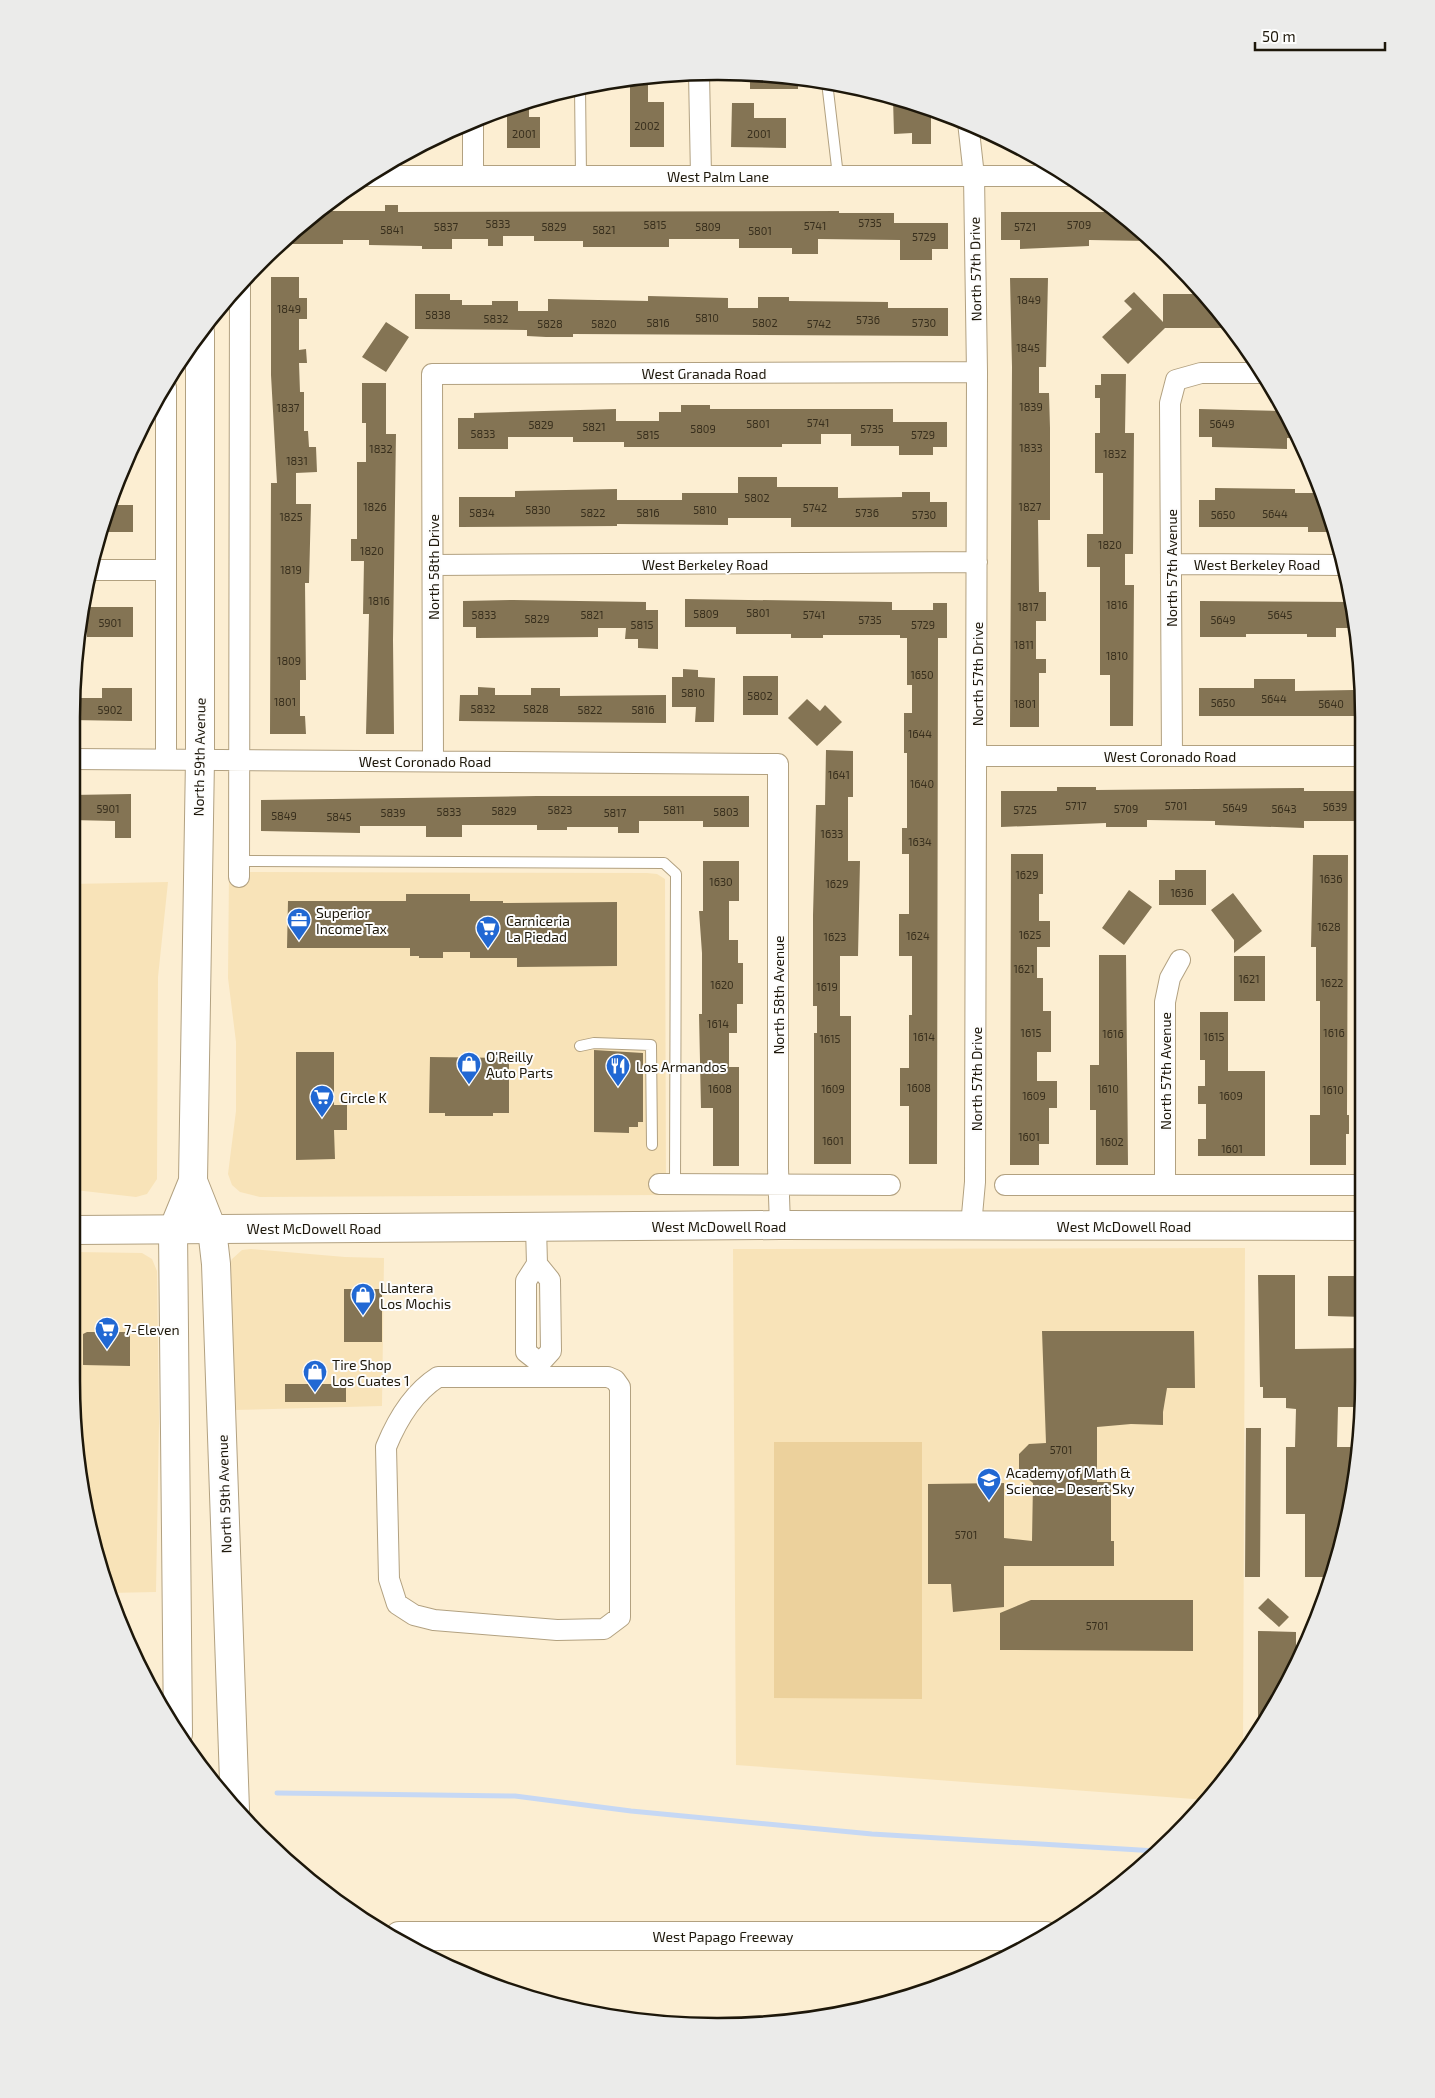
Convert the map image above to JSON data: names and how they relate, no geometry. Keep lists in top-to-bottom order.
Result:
{
  "streets": {
    "main road": ["North 59th Avenue", "West McDowell Road", "West Papago Freeway"],
    "street": [
      "West Palm Lane",
      "North 57th Drive",
      "West Granada Road",
      "West Berkeley Road",
      "North 58th Drive",
      "North 57th Avenue",
      "West Coronado Road",
      "North 58th Avenue"
    ]
  },
  "crossings": [
    ["West Palm Lane", "North 57th Drive"],
    ["North 57th Drive", "West Granada Road"],
    ["North 57th Drive", "West Berkeley Road"],
    ["North 57th Drive", "West Coronado Road"],
    ["North 57th Drive", "West McDowell Road"],
    ["West Granada Road", "North 58th Drive"],
    ["West Berkeley Road", "North 58th Drive"],
    ["West Berkeley Road", "North 57th Avenue"],
    ["North 58th Drive", "West Coronado Road"],
    ["North 57th Avenue", "West Coronado Road"],
    ["West Coronado Road", "North 59th Avenue"],
    ["West Coronado Road", "North 58th Avenue"],
    ["North 59th Avenue", "West McDowell Road"],
    ["North 58th Avenue", "West McDowell Road"]
  ],
  "places": {
    "office": ["Superior Income Tax"],
    "supermarket": ["Carniceria La Piedad", "Circle K", "7-Eleven"],
    "shop": ["O'Reilly Auto Parts", "Llantera Los Mochis", "Tire Shop Los Cuates 1"],
    "restaurant": ["Los Armandos"],
    "school or university": ["Academy of Math & Science - Desert Sky"]
  },
  "house_numbers": [
    "2002",
    "2001",
    "2001",
    "5735",
    "5833",
    "5815",
    "5709",
    "5741",
    "5837",
    "5829",
    "5809",
    "5721",
    "5841",
    "5821",
    "5801",
    "5729",
    "1849",
    "1849",
    "5838",
    "5810",
    "5832",
    "5736",
    "5816",
    "5802",
    "5730",
    "5828",
    "5820",
    "5742",
    "1845",
    "1839",
    "1837",
    "5741",
    "5801",
    "5649",
    "5829",
    "5821",
    "5809",
    "5735",
    "5833",
    "5815",
    "5729",
    "1833",
    "1832",
    "1832",
    "1831",
    "5802",
    "1826",
    "1827",
    "5742",
    "5830",
    "5810",
    "5834",
    "5822",
    "5816",
    "5736",
    "5644",
    "5730",
    "5650",
    "1825",
    "1820",
    "1820",
    "1819",
    "1816",
    "1816",
    "1817",
    "5801",
    "5809",
    "5833",
    "5821",
    "5741",
    "5645",
    "5829",
    "5735",
    "5649",
    "5901",
    "5815",
    "5729",
    "1811",
    "1810",
    "1809",
    "1650",
    "5810",
    "5802",
    "5644",
    "1801",
    "5650",
    "1801",
    "5640",
    "5832",
    "5828",
    "5902",
    "5822",
    "5816",
    "1644",
    "1641",
    "1640",
    "5717",
    "5701",
    "5639",
    "5649",
    "5901",
    "5709",
    "5643",
    "5823",
    "5811",
    "5725",
    "5829",
    "5833",
    "5803",
    "5839",
    "5817",
    "5849",
    "5845",
    "1633",
    "1634",
    "1629",
    "1636",
    "1630",
    "1629",
    "1636",
    "1628",
    "1625",
    "1624",
    "1623",
    "1621",
    "1621",
    "1622",
    "1620",
    "1619",
    "1614",
    "1615",
    "1616",
    "1616",
    "1614",
    "1615",
    "1615",
    "1608",
    "1608",
    "1609",
    "1610",
    "1610",
    "1609",
    "1609",
    "1601",
    "1601",
    "1602",
    "1601",
    "5701",
    "5701",
    "5701"
  ],
  "scale_bar": "50 m"
}
